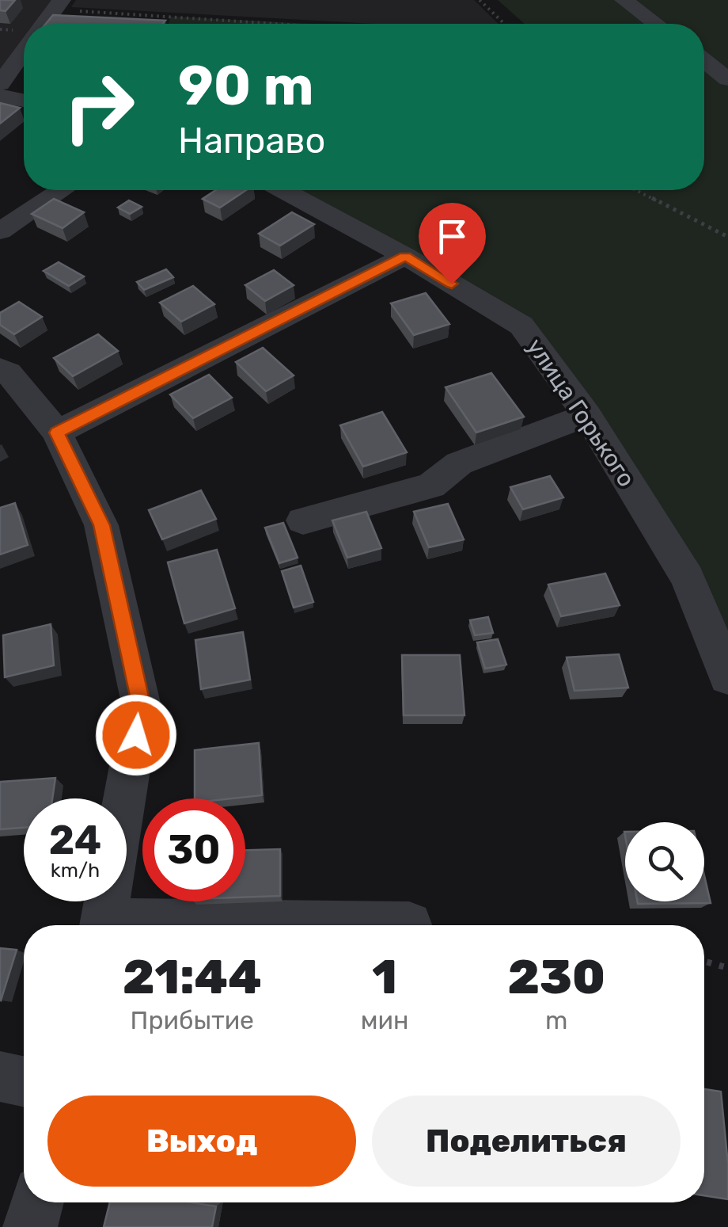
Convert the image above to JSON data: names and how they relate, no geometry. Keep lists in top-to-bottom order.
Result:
{
  "streets": {
    "street": ["улица Горького"]
  },
  "page": {
    "turn": ["90 m", "Направо"],
    "speed": "24 km/h",
    "limit": "30",
    "eta": [
      "21:44",
      "Прибытие",
      "1",
      "мин",
      "230",
      "m"
    ],
    "buttons": ["Выход", "Поделиться"]
  }
}
